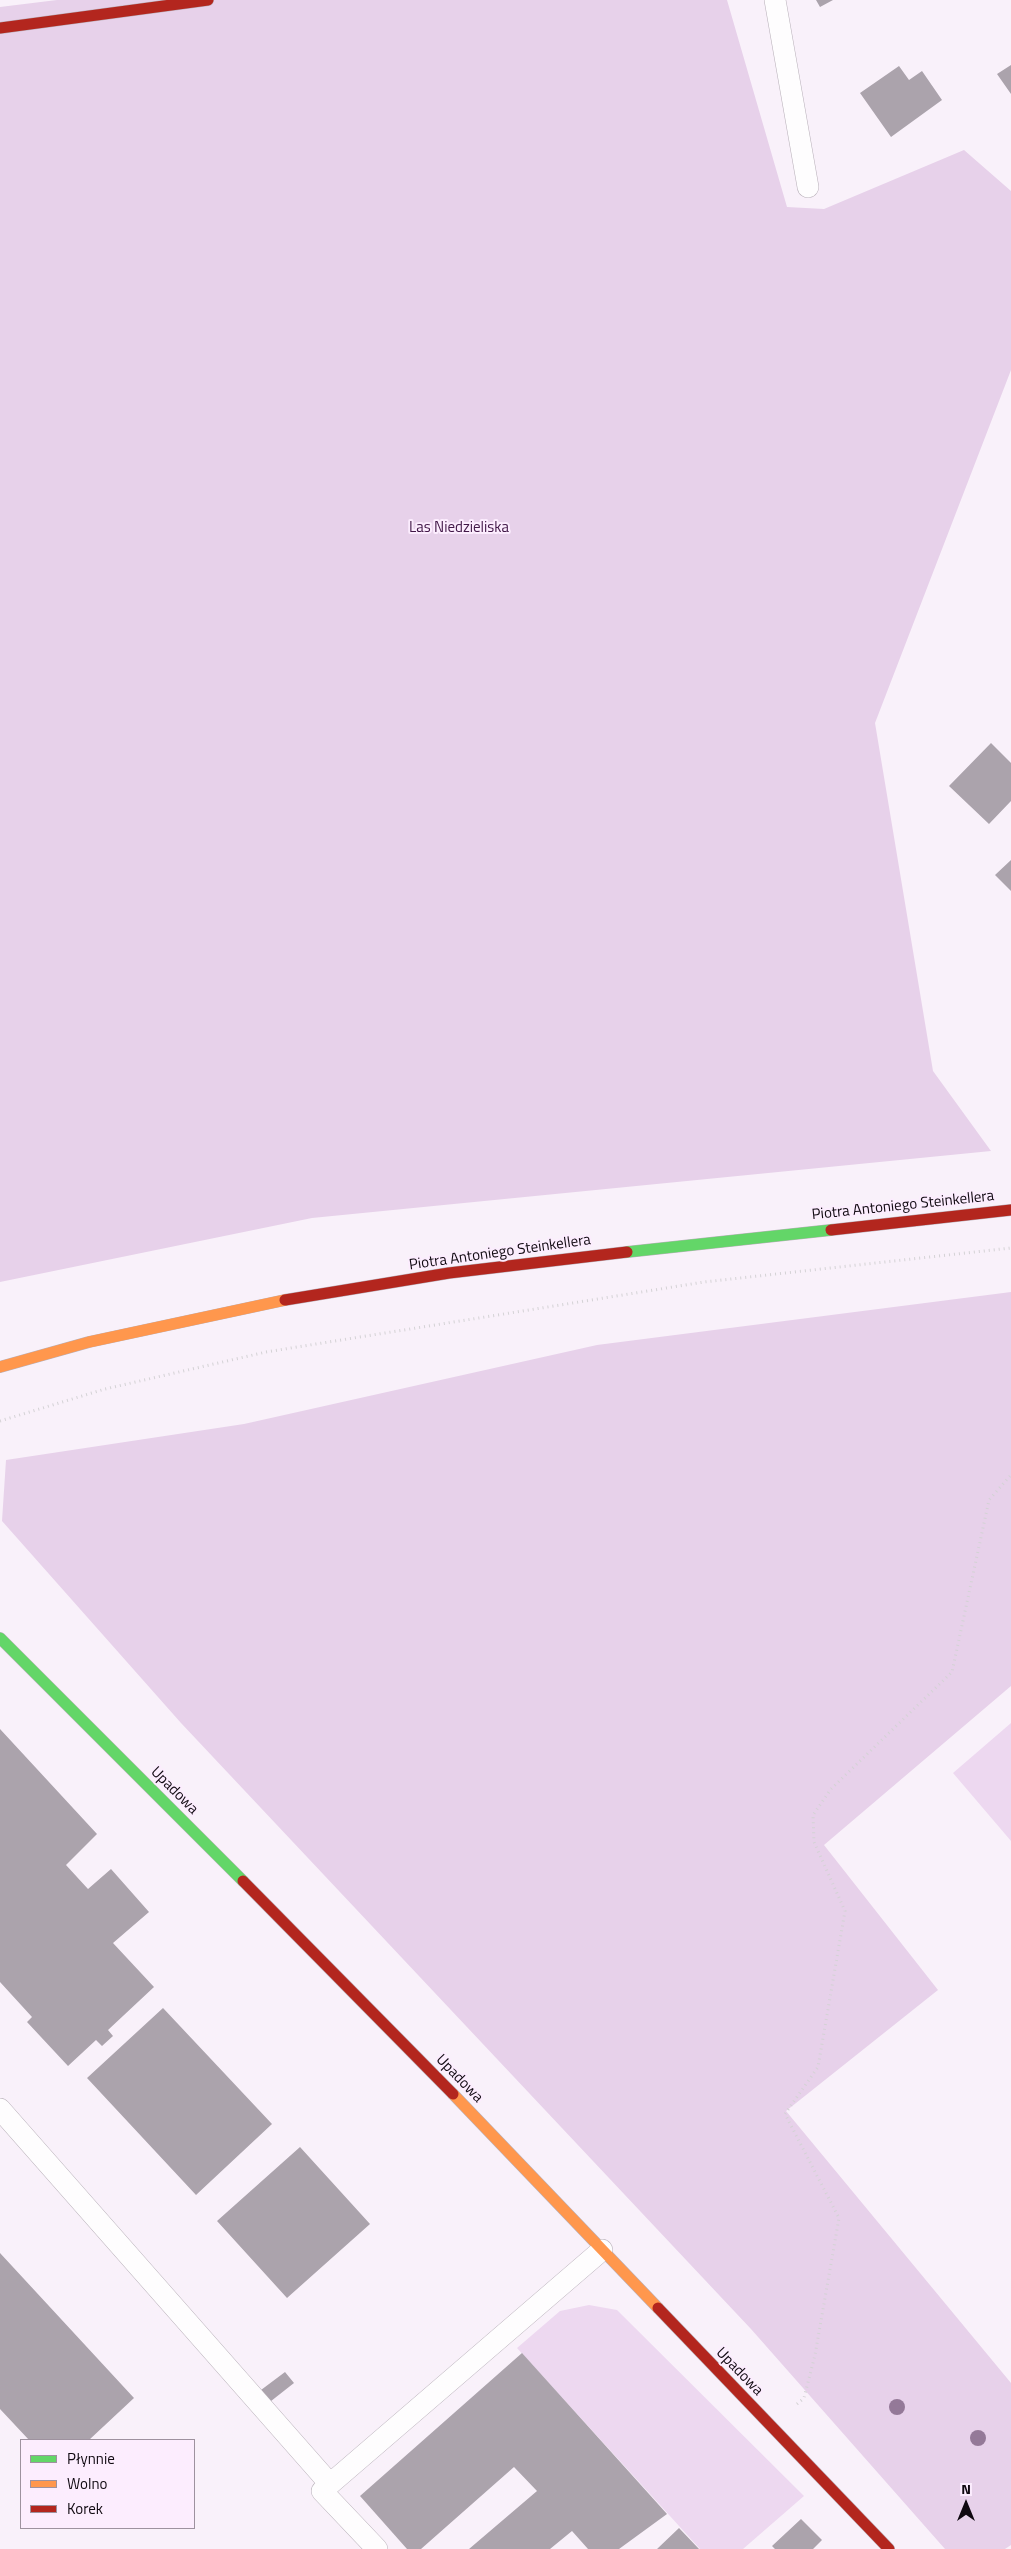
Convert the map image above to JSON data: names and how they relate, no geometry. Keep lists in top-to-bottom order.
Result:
{
  "streets": {
    "street": ["Piotra Antoniego Steinkellera", "Upadowa"]
  },
  "parks": ["Las Niedzieliska"],
  "legend": ["Płynnie", "Wolno", "Korek"],
  "north": "top"
}
